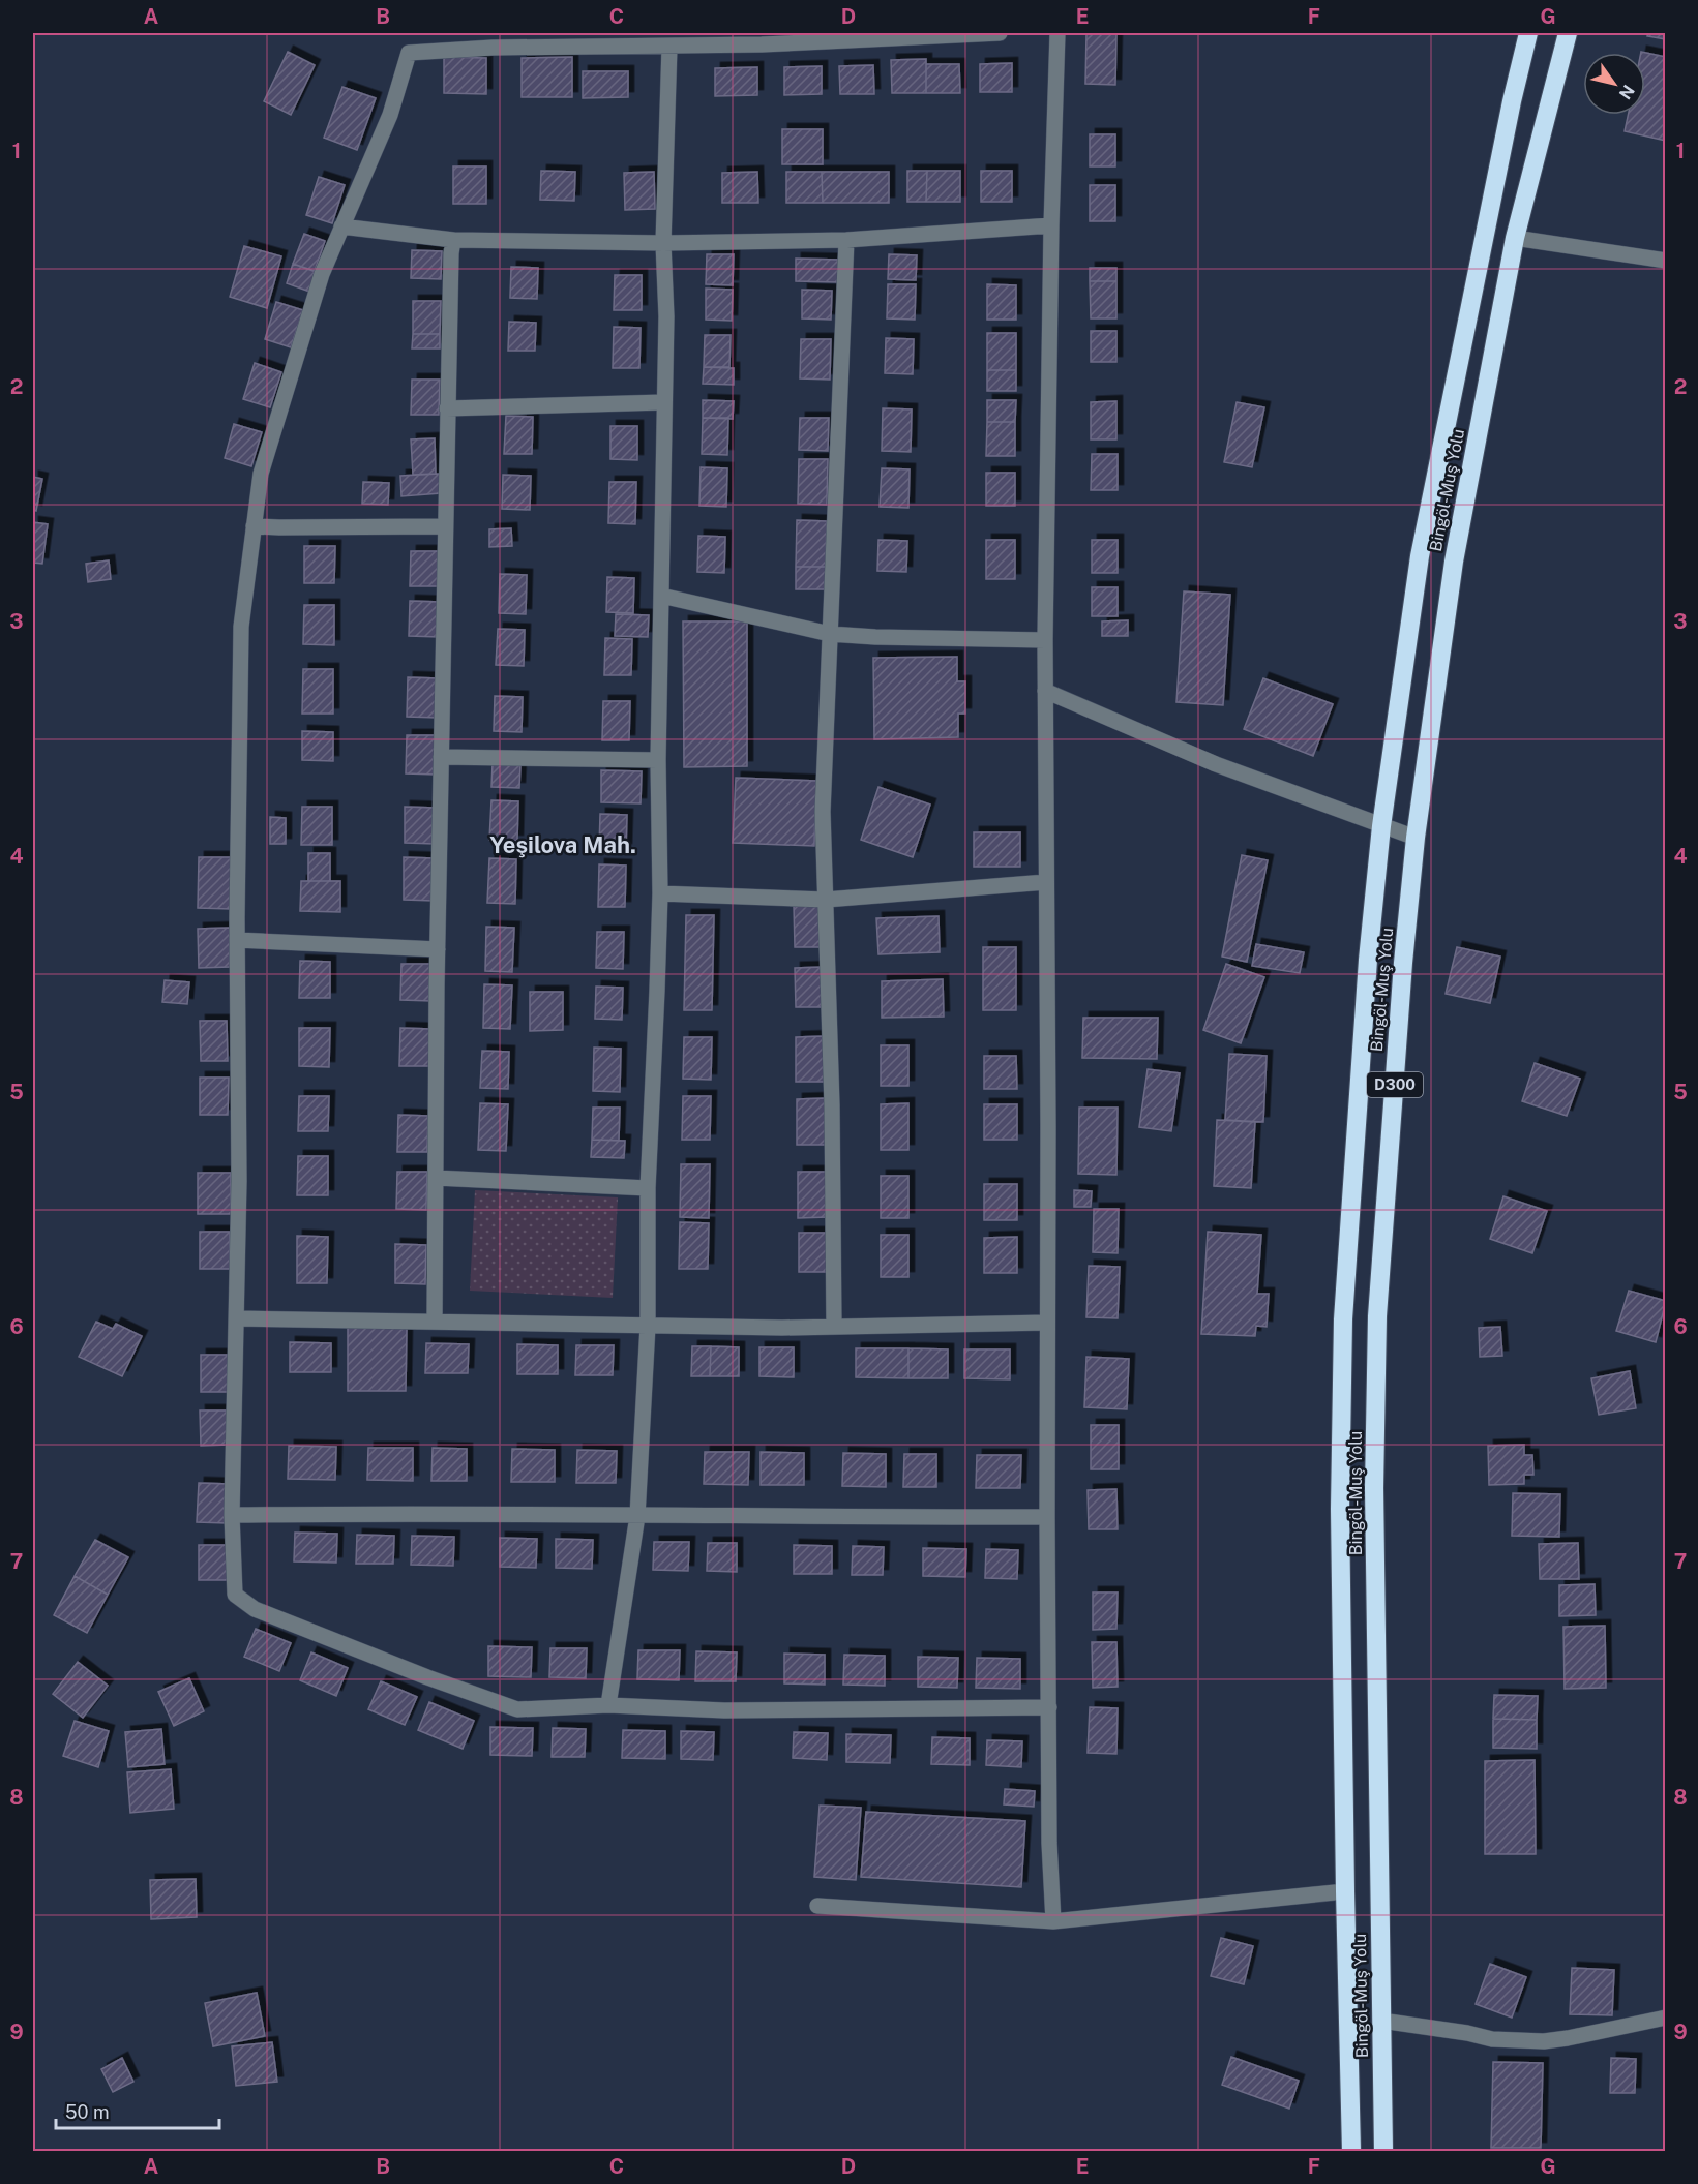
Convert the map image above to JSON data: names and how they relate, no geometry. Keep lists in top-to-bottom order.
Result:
{
  "streets": {
    "highway": ["Bingöl-Muş Yolu", "D300"]
  },
  "districts": ["Yeşilova Mah."],
  "scale_bar": "50 m",
  "north": "bottom right",
  "grid": {
    "columns": [
      "A",
      "B",
      "C",
      "D",
      "E",
      "F",
      "G"
    ],
    "rows": [
      "1",
      "2",
      "3",
      "4",
      "5",
      "6",
      "7",
      "8",
      "9"
    ]
  }
}
